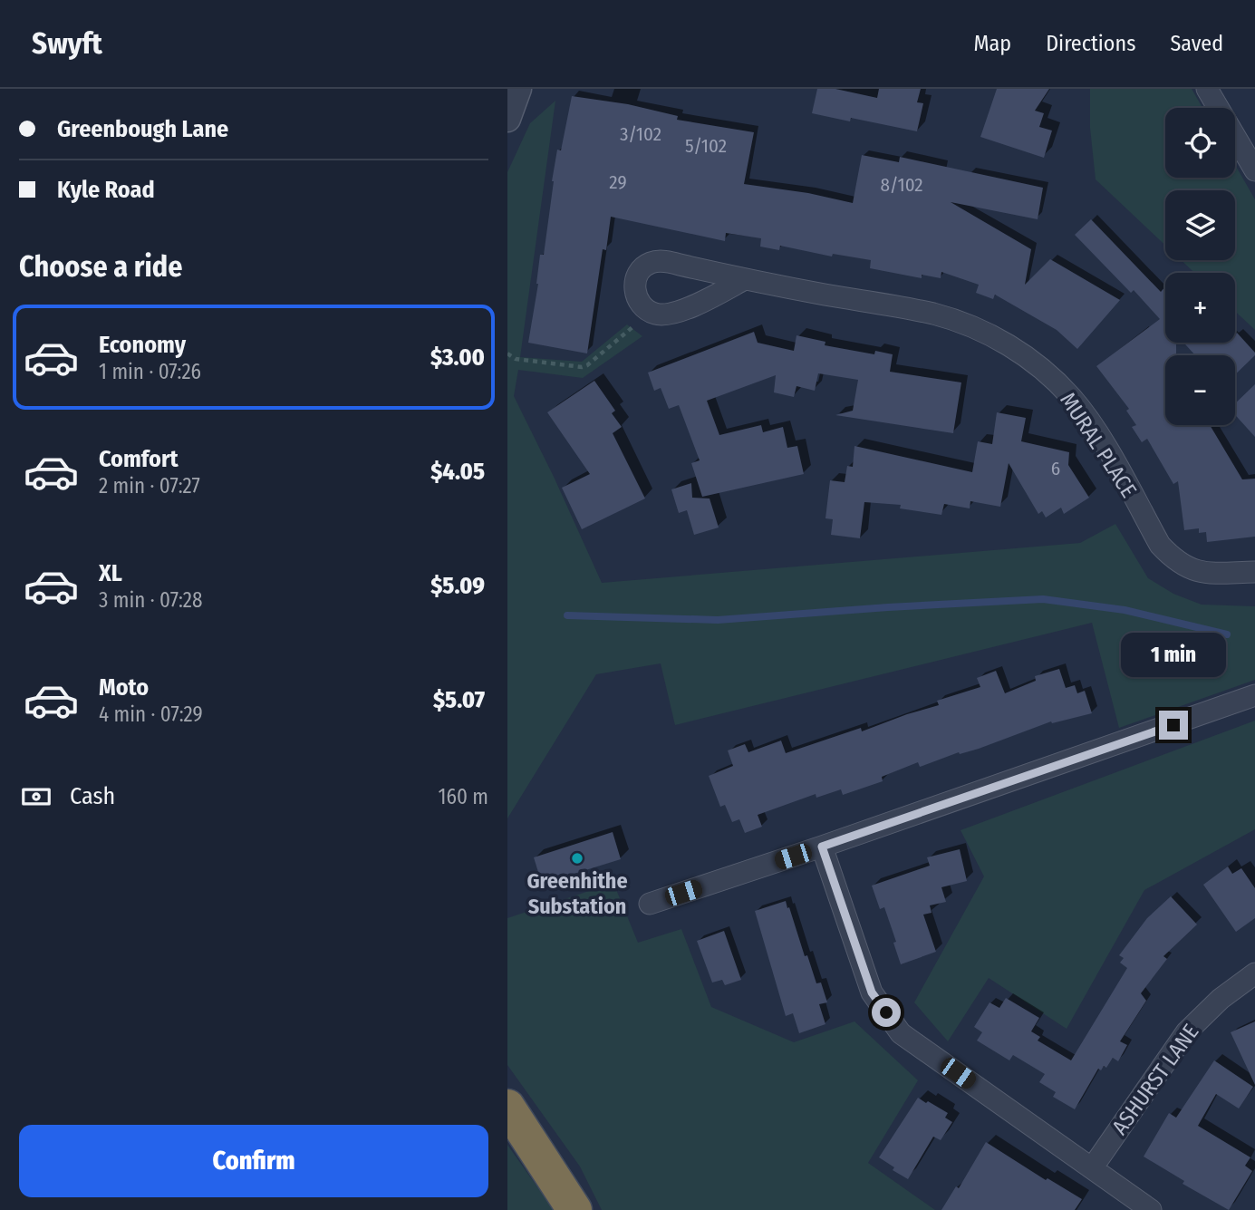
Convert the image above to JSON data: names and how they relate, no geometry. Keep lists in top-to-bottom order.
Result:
{
  "streets": {
    "street": ["MURAL PLACE", "ASHURST LANE"]
  },
  "places": ["Greenhithe Substation"],
  "house_numbers": [
    "3/102",
    "5/102",
    "29",
    "8/102",
    "6"
  ],
  "page": {
    "header": "Swyft",
    "nav": ["Map", "Directions", "Saved"],
    "banner": ["Greenbough Lane", "Kyle Road"],
    "map_buttons": ["+", "−"],
    "heading": "Choose a ride",
    "list": [
      {
        "name": "Economy",
        "note": "1 min · 07:26",
        "value": "$3.00"
      },
      {
        "name": "Comfort",
        "note": "2 min · 07:27",
        "value": "$4.05"
      },
      {
        "name": "XL",
        "note": "3 min · 07:28",
        "value": "$5.09"
      },
      {
        "name": "Moto",
        "note": "4 min · 07:29",
        "value": "$5.07"
      }
    ],
    "bubble": "1 min",
    "pay": ["Cash", "160 m"],
    "buttons": "Confirm"
  }
}
